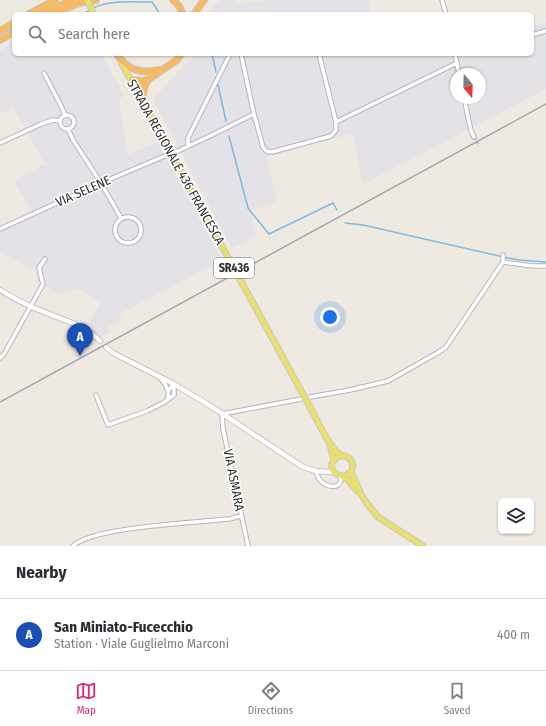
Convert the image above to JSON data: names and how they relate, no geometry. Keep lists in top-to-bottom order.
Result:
{
  "streets": {
    "main road": ["STRADA REGIONALE 436 FRANCESCA", "SR436"],
    "street": ["VIA SELENE", "VIA ASMARA"]
  },
  "north": "bottom",
  "page": {
    "search": "Search here",
    "pins": "A",
    "heading": "Nearby",
    "list": [
      {
        "mark": "A",
        "name": "San Miniato-Fucecchio",
        "note": "Station · Viale Guglielmo Marconi",
        "value": "400 m"
      }
    ],
    "nav": ["Map", "Directions", "Saved"]
  }
}
